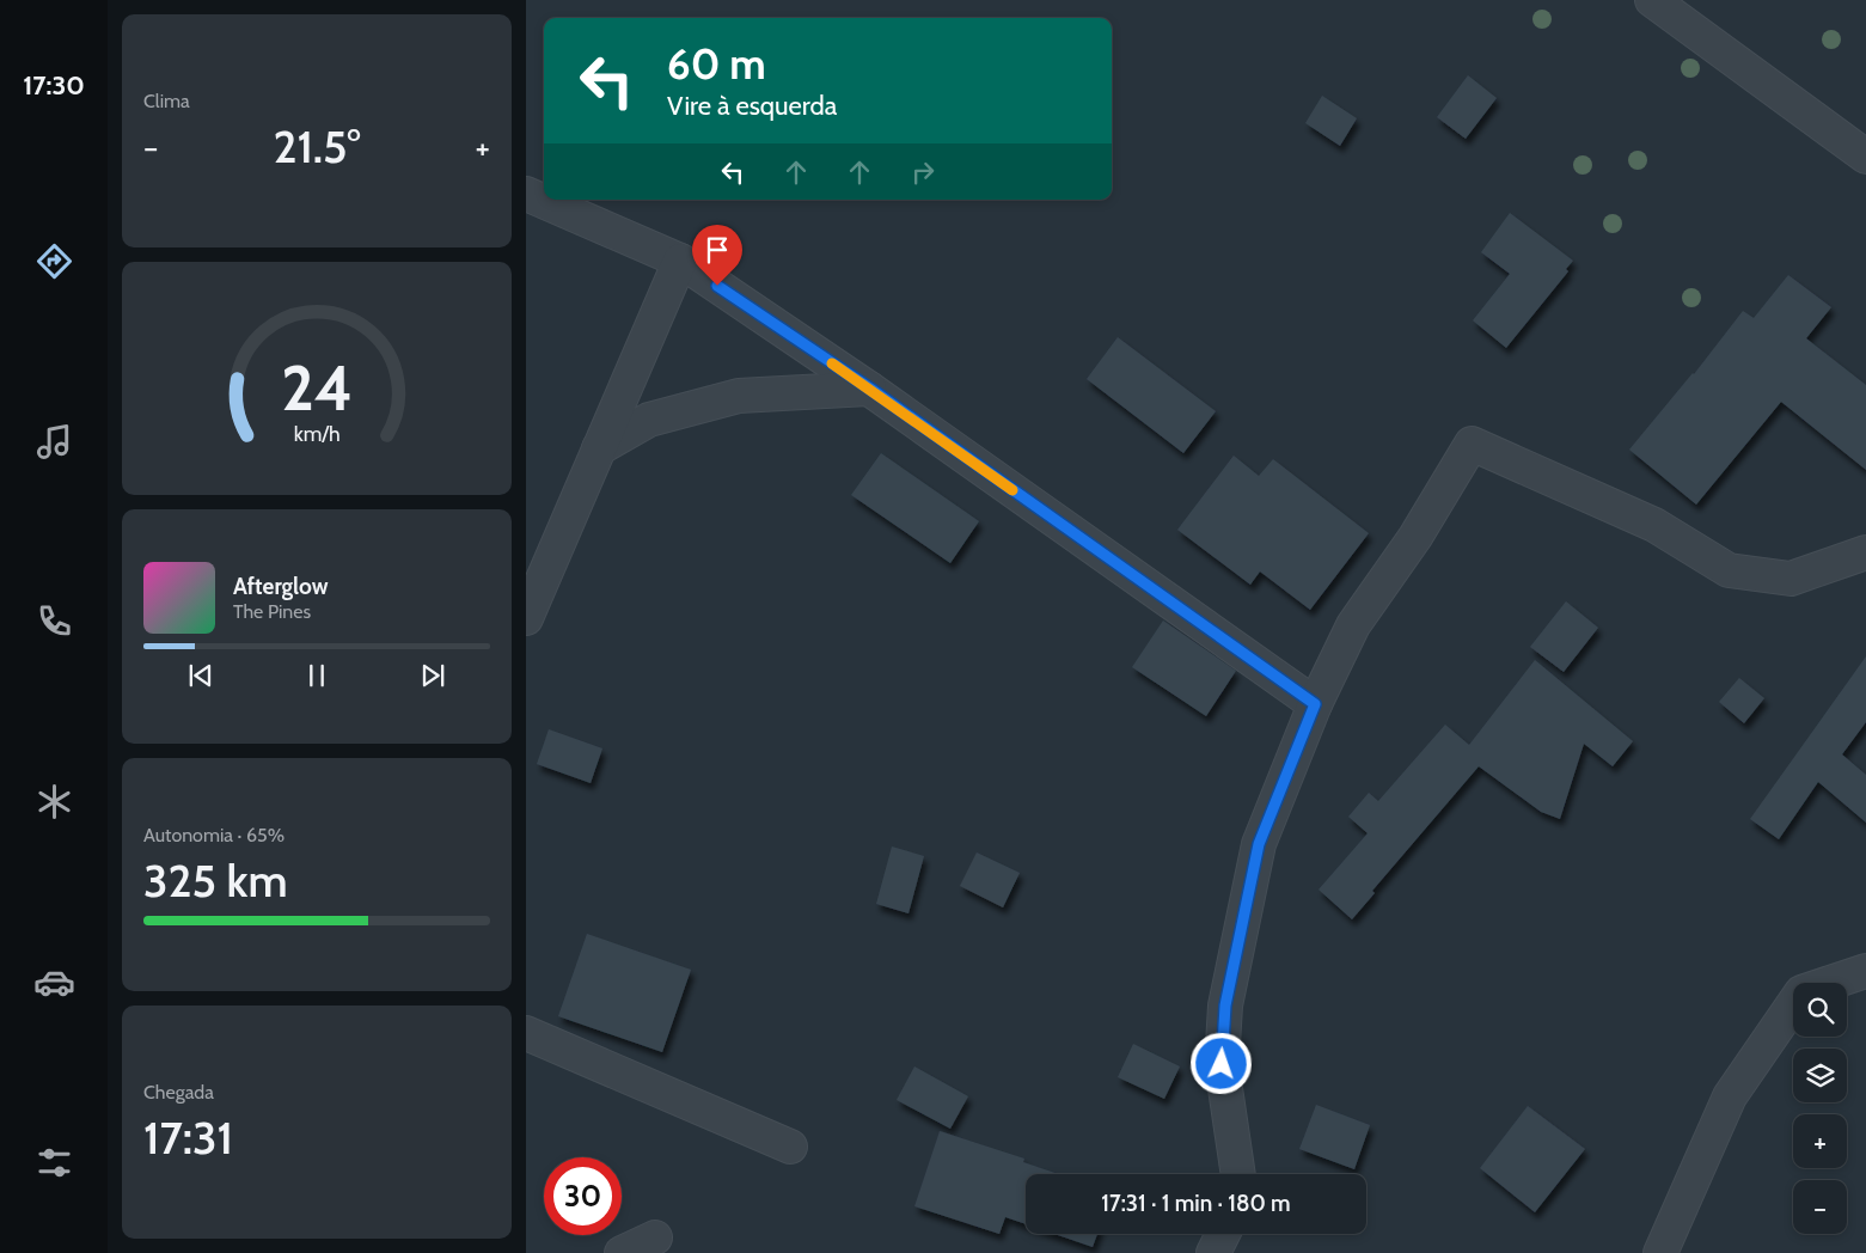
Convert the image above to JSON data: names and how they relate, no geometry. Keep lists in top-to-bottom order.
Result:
{
  "page": {
    "tabs": "17:30",
    "tile": [
      "Clima",
      ["Autonomia · 65%", "325 km"],
      ["Chegada", "17:31"]
    ],
    "turn": ["60 m", "Vire à esquerda"],
    "heat": ["−", "21.5°", "+"],
    "song": ["Afterglow", "The Pines"],
    "map_buttons": ["+", "−"],
    "limit": "30",
    "trip": "17:31 · 1 min · 180 m",
    "gauge": ["24", "km/h"]
  }
}
